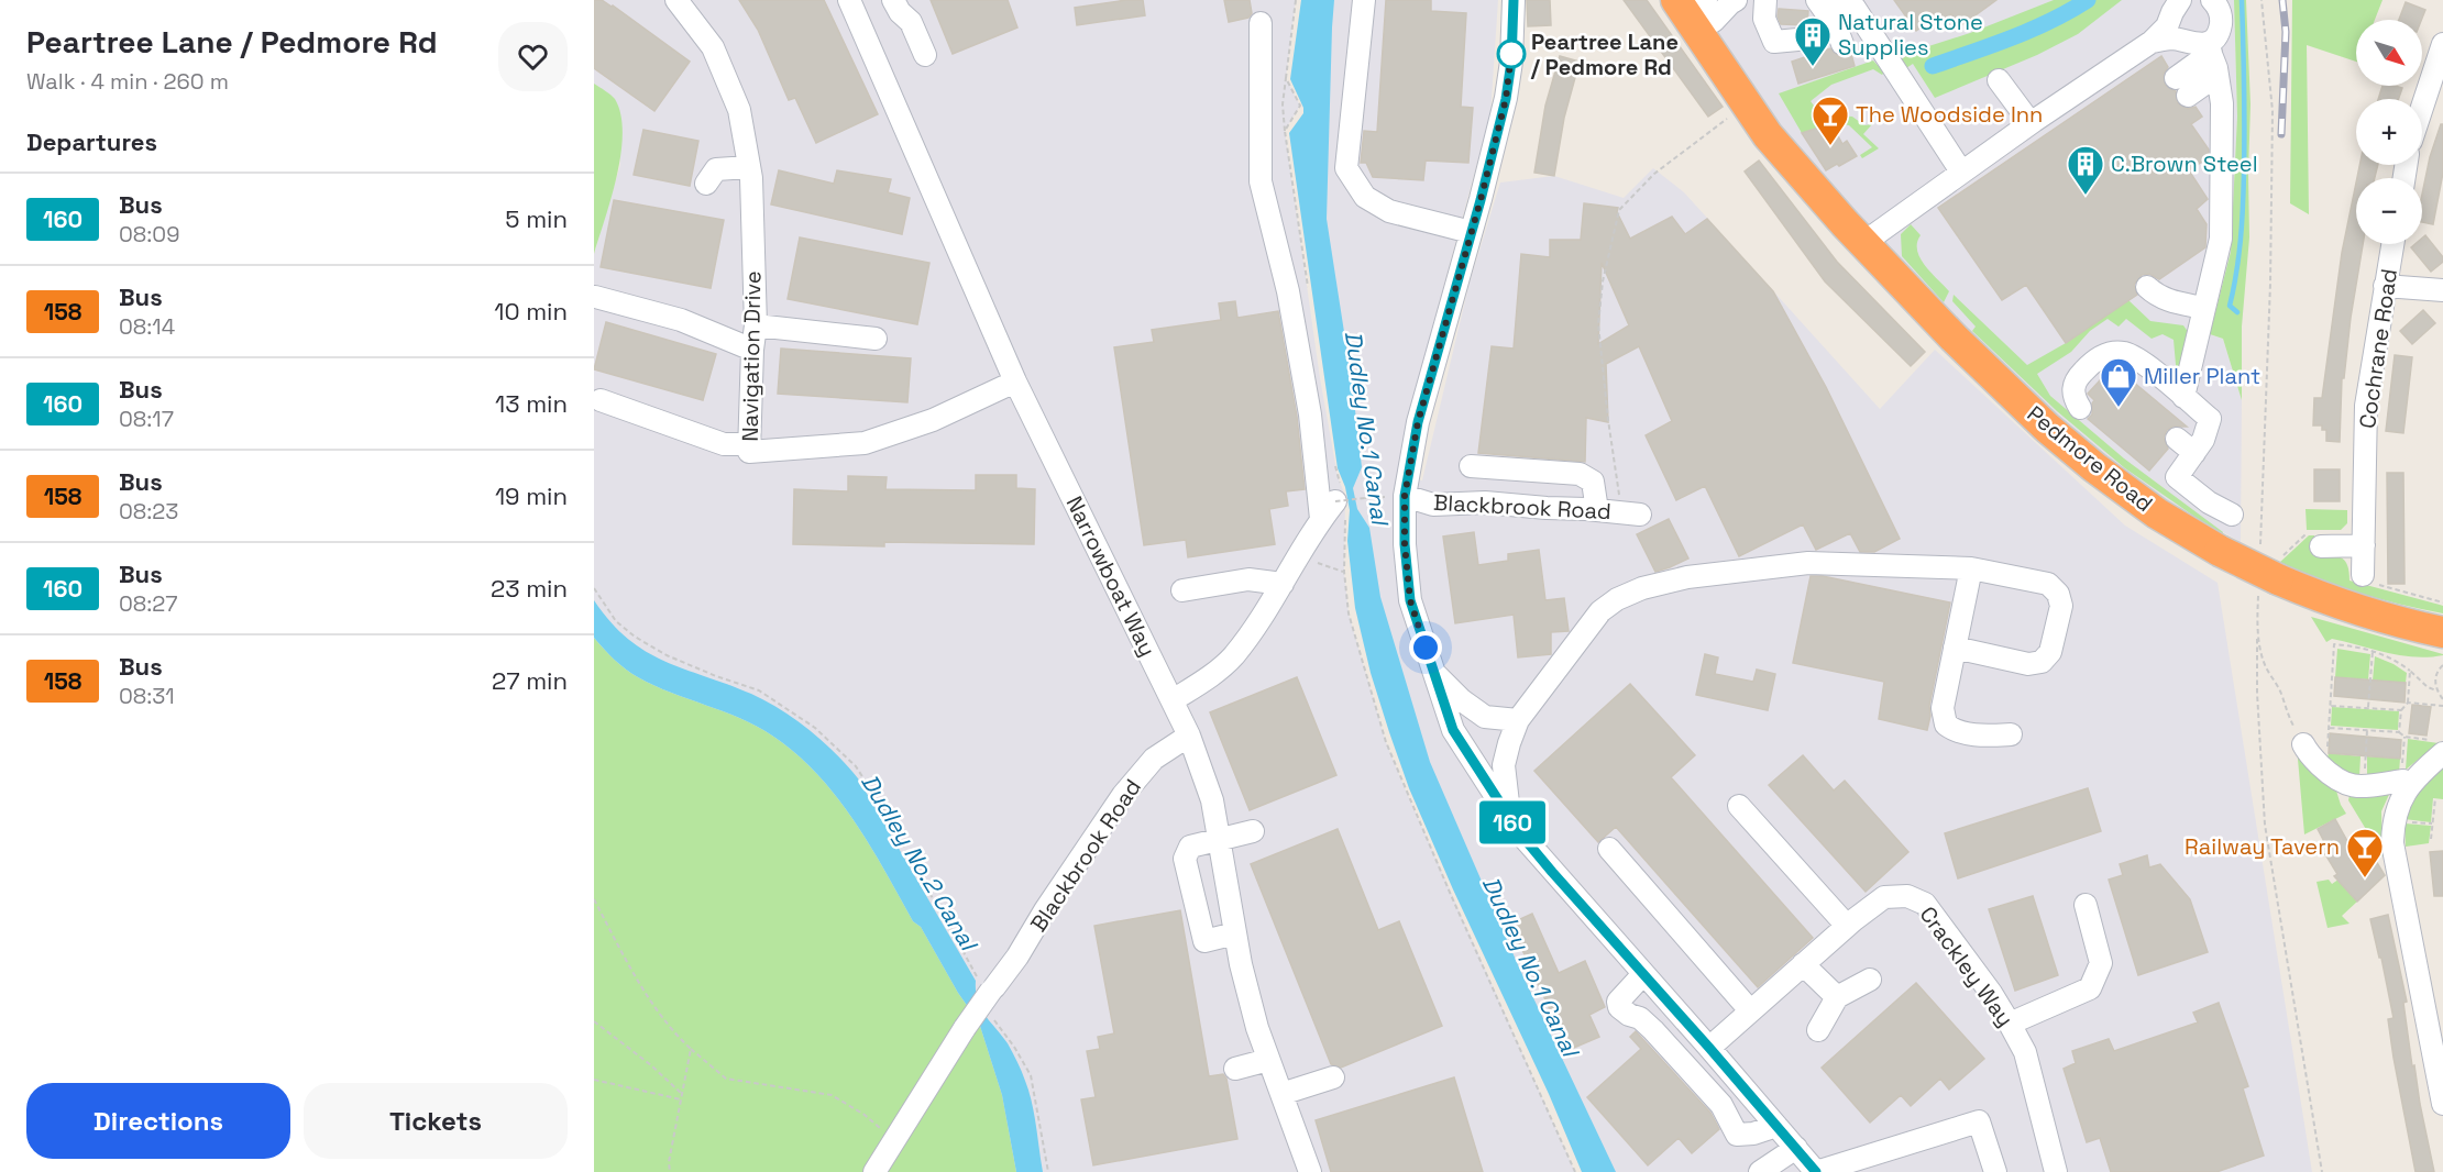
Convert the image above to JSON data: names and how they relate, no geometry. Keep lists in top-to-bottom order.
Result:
{
  "streets": {
    "highway": ["Pedmore Road"],
    "street": [
      "Cochrane Road",
      "Navigation Drive",
      "Blackbrook Road",
      "Narrowboat Way",
      "Crackley Way"
    ]
  },
  "crossings": [
    ["Navigation Drive", "Narrowboat Way"],
    ["Blackbrook Road", "Narrowboat Way"]
  ],
  "water": ["Dudley No.1 Canal", "Dudley No.2 Canal"],
  "places": {
    "other": ["Peartree Lane / Pedmore Rd"],
    "building": ["Natural Stone Supplies", "C.Brown Steel"],
    "bar": ["The Woodside Inn", "Railway Tavern"],
    "shop": ["Miller Plant"]
  },
  "lines": ["bus line 160"],
  "north": "bottom right",
  "page": {
    "heading": [
      ["Peartree Lane / Pedmore Rd", "Walk · 4 min · 260 m"],
      "Departures"
    ],
    "on_map": "160",
    "map_buttons": ["+", "−"],
    "list": [
      {
        "mark": "160",
        "name": "Bus",
        "note": "08:09",
        "value": "5 min"
      },
      {
        "mark": "158",
        "name": "Bus",
        "note": "08:14",
        "value": "10 min"
      },
      {
        "mark": "160",
        "name": "Bus",
        "note": "08:17",
        "value": "13 min"
      },
      {
        "mark": "158",
        "name": "Bus",
        "note": "08:23",
        "value": "19 min"
      },
      {
        "mark": "160",
        "name": "Bus",
        "note": "08:27",
        "value": "23 min"
      },
      {
        "mark": "158",
        "name": "Bus",
        "note": "08:31",
        "value": "27 min"
      }
    ],
    "buttons": ["Directions", "Tickets"]
  }
}
